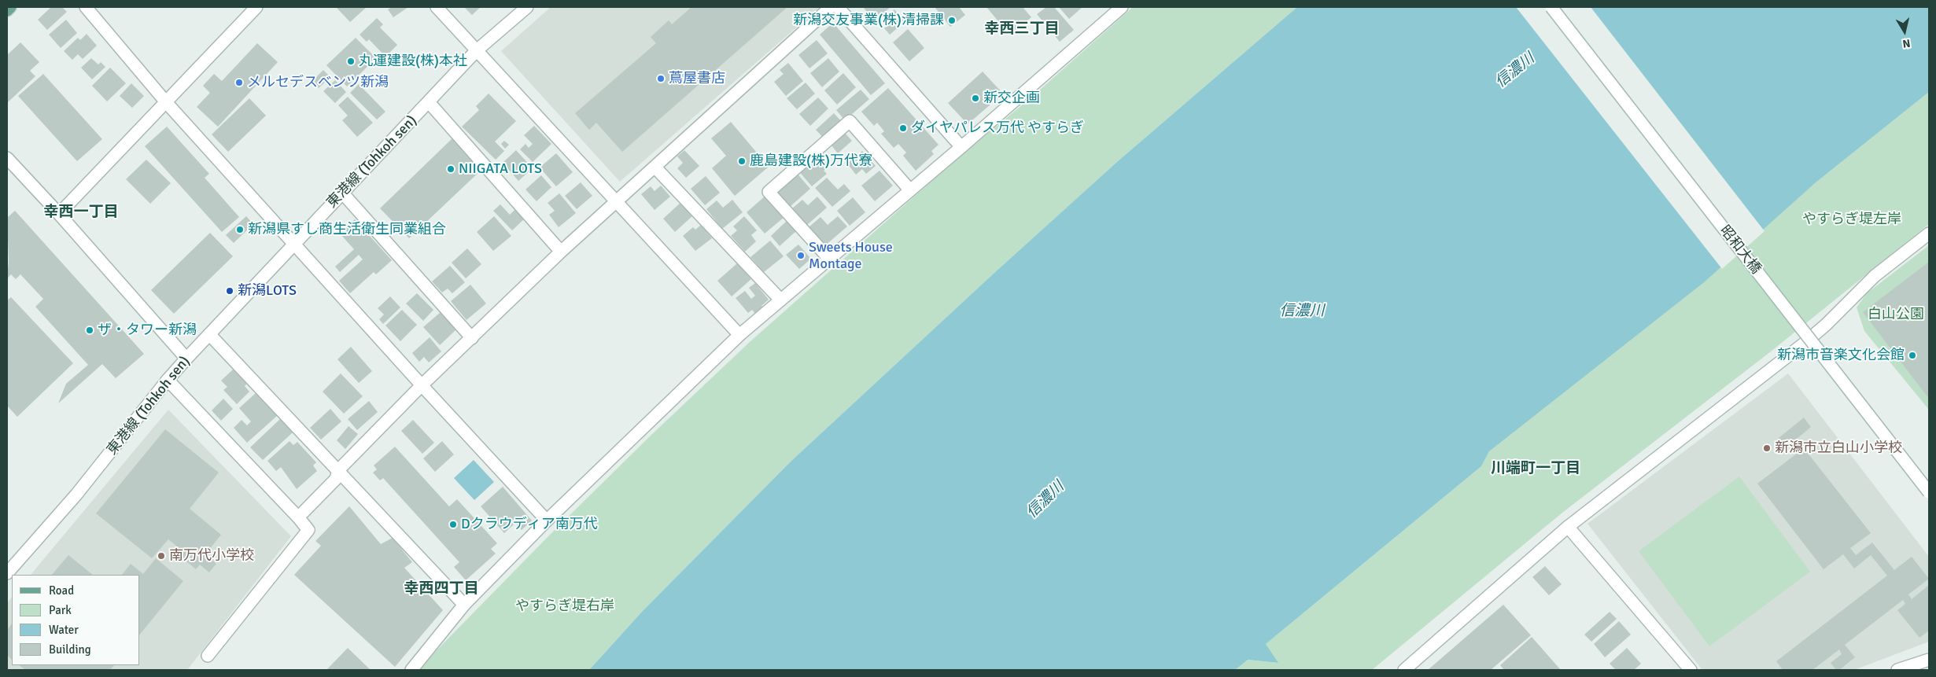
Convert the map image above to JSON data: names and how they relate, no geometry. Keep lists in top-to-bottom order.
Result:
{
  "streets": {
    "street": ["東港線 (Tohkoh sen)", "昭和大橋"]
  },
  "districts": [
    "幸西三丁目",
    "幸西一丁目",
    "川端町一丁目",
    "幸西四丁目"
  ],
  "water": ["信濃川"],
  "parks": ["やすらぎ堤左岸", "白山公園", "やすらぎ堤右岸"],
  "places": [
    "新潟交友事業(株)清掃課",
    "丸運建設(株)本社",
    "蔦屋書店",
    "メルセデスベンツ新潟",
    "新交企画",
    "ダイヤパレス万代 やすらぎ",
    "鹿島建設(株)万代寮",
    "NIIGATA LOTS",
    "新潟県すし商生活衛生同業組合",
    "Sweets House Montage",
    "新潟LOTS",
    "ザ・タワー新潟",
    "新潟市音楽文化会館",
    "新潟市立白山小学校",
    "Dクラウディア南万代",
    "南万代小学校"
  ],
  "legend": [
    "Road",
    "Park",
    "Water",
    "Building"
  ],
  "north": "bottom"
}
